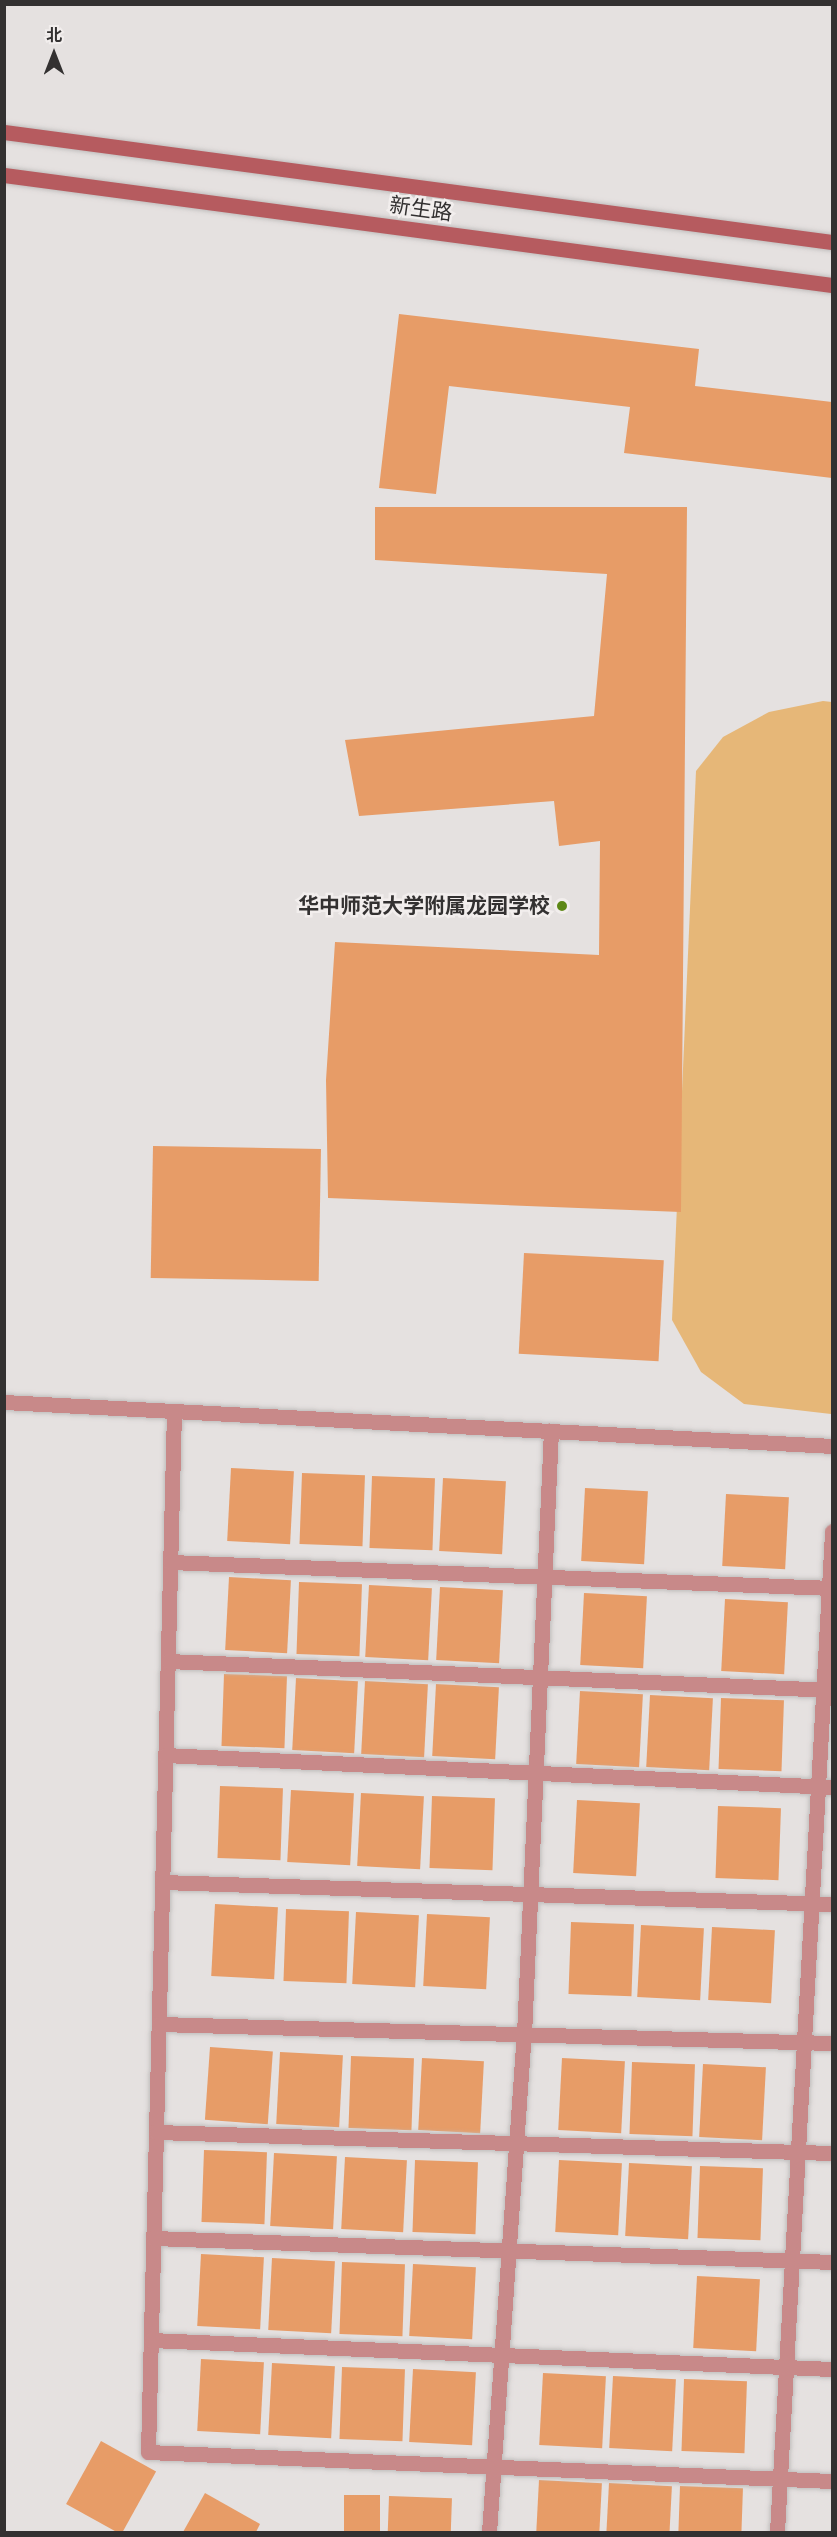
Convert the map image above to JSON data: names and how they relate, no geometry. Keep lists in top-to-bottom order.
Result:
{
  "streets": {
    "main road": ["新生路"]
  },
  "places": ["华中师范大学附属龙园学校"],
  "north": "top"
}
